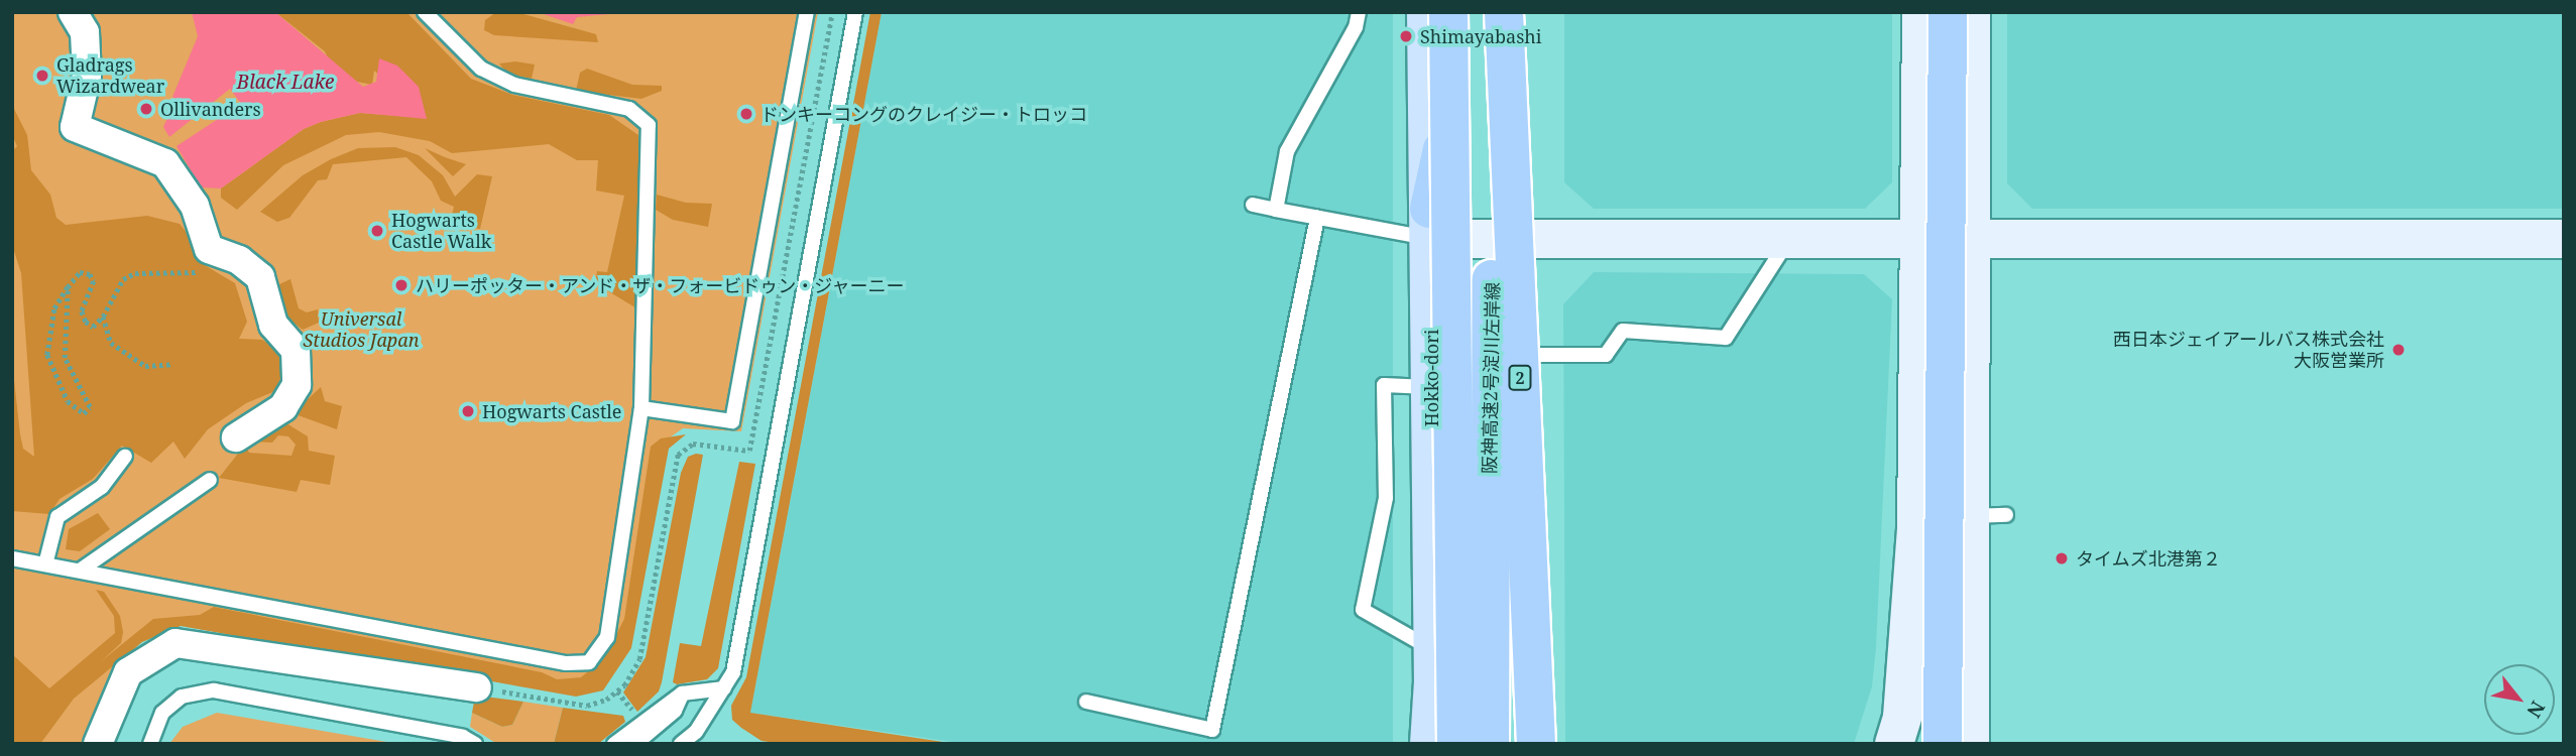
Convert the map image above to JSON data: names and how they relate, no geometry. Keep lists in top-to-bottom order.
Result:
{
  "streets": {
    "highway": ["阪神高速2号淀川左岸線", "2"],
    "main road": ["Hokko-dori"]
  },
  "water": ["Black Lake"],
  "parks": ["Universal Studios Japan"],
  "places": [
    "Shimayabashi",
    "Gladrags Wizardwear",
    "Ollivanders",
    "ドンキーコングのクレイジー・トロッコ",
    "Hogwarts Castle Walk",
    "ハリーポッター・アンド・ザ・フォービドゥン・ジャーニー",
    "西日本ジェイアールバス株式会社 大阪営業所",
    "Hogwarts Castle",
    "タイムズ北港第２"
  ],
  "north": "bottom right"
}
